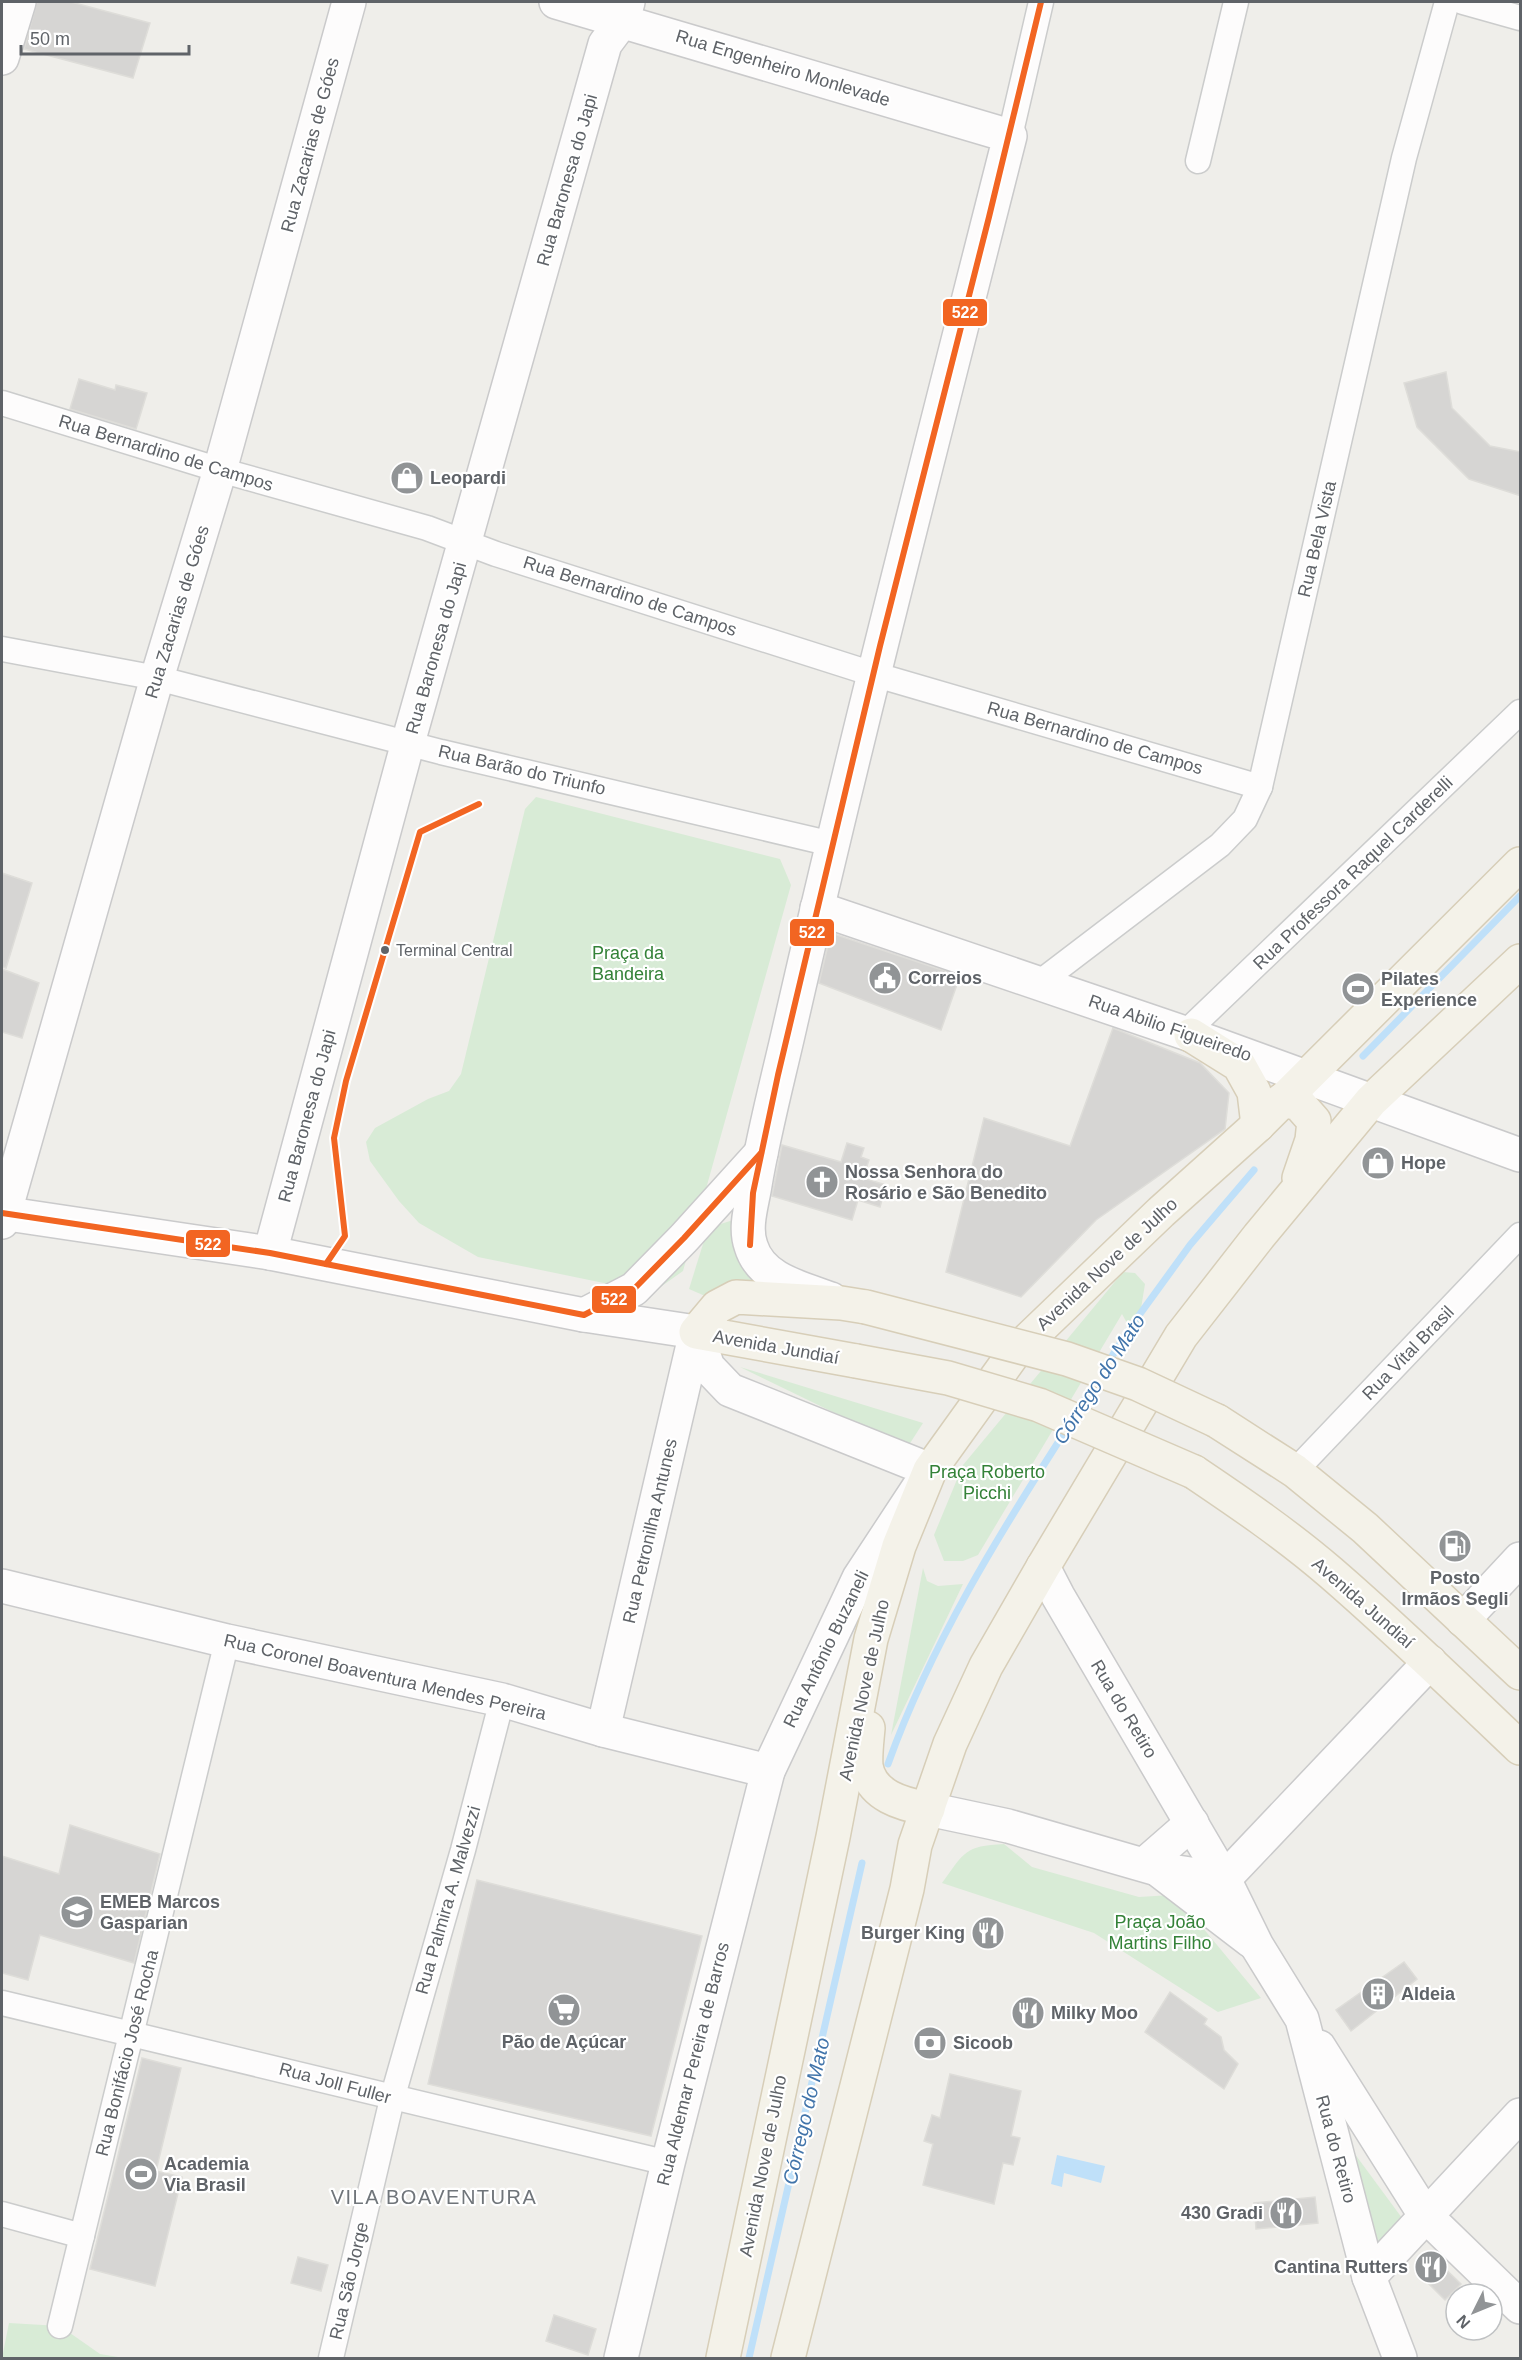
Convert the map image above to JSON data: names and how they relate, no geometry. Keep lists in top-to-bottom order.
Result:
{
  "streets": {
    "main road": ["Avenida Nove de Julho", "Avenida Jundiaí"],
    "street": [
      "Rua Engenheiro Monlevade",
      "Rua Zacarias de Góes",
      "Rua Baronesa do Japi",
      "Rua Bernardino de Campos",
      "Rua Bela Vista",
      "Rua Barão do Triunfo",
      "Rua Professora Raquel Carderelli",
      "Rua Abilio Figueiredo",
      "Rua Vital Brasil",
      "Rua Petronilha Antunes",
      "Rua Antônio Buzaneli",
      "Rua Coronel Boaventura Mendes Pereira",
      "Rua do Retiro",
      "Rua Palmira A. Malvezzi",
      "Rua Bonifácio José Rocha",
      "Rua Aldemar Pereira de Barros",
      "Rua Joll Fuller",
      "Rua São Jorge"
    ]
  },
  "crossings": [
    ["Rua Engenheiro Monlevade", "Rua Baronesa do Japi"],
    ["Rua Zacarias de Góes", "Rua Bernardino de Campos"],
    ["Rua Zacarias de Góes", "Rua Barão do Triunfo"],
    ["Rua Baronesa do Japi", "Rua Bernardino de Campos"],
    ["Rua Baronesa do Japi", "Rua Barão do Triunfo"],
    ["Rua Bernardino de Campos", "Rua Bela Vista"],
    ["Rua Bela Vista", "Rua Abilio Figueiredo"],
    ["Rua Professora Raquel Carderelli", "Rua Abilio Figueiredo"],
    ["Rua Abilio Figueiredo", "Avenida Nove de Julho"],
    ["Avenida Nove de Julho", "Rua Antônio Buzaneli"],
    ["Avenida Jundiaí", "Rua Petronilha Antunes"],
    ["Rua Petronilha Antunes", "Rua Coronel Boaventura Mendes Pereira"],
    ["Rua Antônio Buzaneli", "Rua Coronel Boaventura Mendes Pereira"],
    ["Rua Antônio Buzaneli", "Rua Aldemar Pereira de Barros"],
    ["Rua Coronel Boaventura Mendes Pereira", "Rua Palmira A. Malvezzi"],
    ["Rua Coronel Boaventura Mendes Pereira", "Rua Bonifácio José Rocha"],
    ["Rua Coronel Boaventura Mendes Pereira", "Rua Aldemar Pereira de Barros"],
    ["Rua Palmira A. Malvezzi", "Rua Joll Fuller"],
    ["Rua Palmira A. Malvezzi", "Rua São Jorge"],
    ["Rua Bonifácio José Rocha", "Rua Joll Fuller"],
    ["Rua Aldemar Pereira de Barros", "Rua Joll Fuller"],
    ["Rua Joll Fuller", "Rua São Jorge"]
  ],
  "districts": ["VILA BOAVENTURA"],
  "water": ["Córrego do Mato"],
  "parks": ["Praça da Bandeira", "Praça Roberto Picchi", "Praça João Martins Filho"],
  "places": {
    "shop": ["Leopardi", "Hope"],
    "other": ["Terminal Central"],
    "public building": ["Correios"],
    "sports": ["Pilates Experience", "Academia Via Brasil"],
    "church": ["Nossa Senhora do Rosário e São Benedito"],
    "fuel station": ["Posto Irmãos Segli"],
    "school or university": ["EMEB Marcos Gasparian"],
    "restaurant": [
      "Burger King",
      "Milky Moo",
      "430 Gradi",
      "Cantina Rutters"
    ],
    "building": ["Aldeia"],
    "supermarket": ["Pão de Açúcar"],
    "bank": ["Sicoob"]
  },
  "lines": ["transit line 522"],
  "scale_bar": "50 m",
  "north": "bottom left"
}
